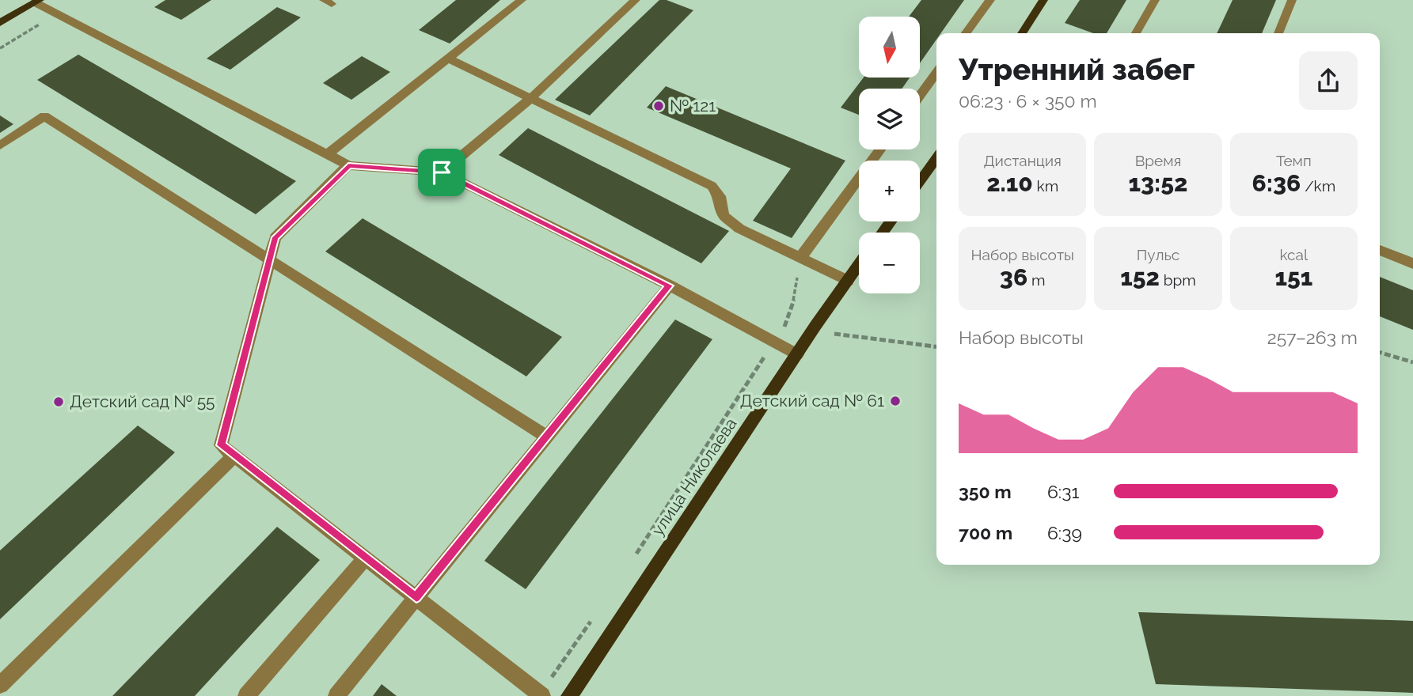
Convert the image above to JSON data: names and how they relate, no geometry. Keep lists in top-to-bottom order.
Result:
{
  "streets": {
    "main road": ["улица Николаева"]
  },
  "places": ["№ 121", "Детский сад № 61", "Детский сад № 55"],
  "north": "bottom",
  "page": {
    "map_buttons": ["+", "−"],
    "heading": ["Утренний забег", "06:23 · 6 × 350 m"],
    "stats": [
      ["Дистанция", "2.10 km"],
      ["Время", "13:52"],
      ["Темп", "6:36 /km"],
      ["Набор высоты", "36 m"],
      ["Пульс", "152 bpm"],
      ["kcal", "151"]
    ],
    "chart": ["Набор высоты", "257–263 m"],
    "list": [
      {
        "name": "350 m",
        "note": "6:31"
      },
      {
        "name": "700 m",
        "note": "6:39"
      }
    ]
  }
}
